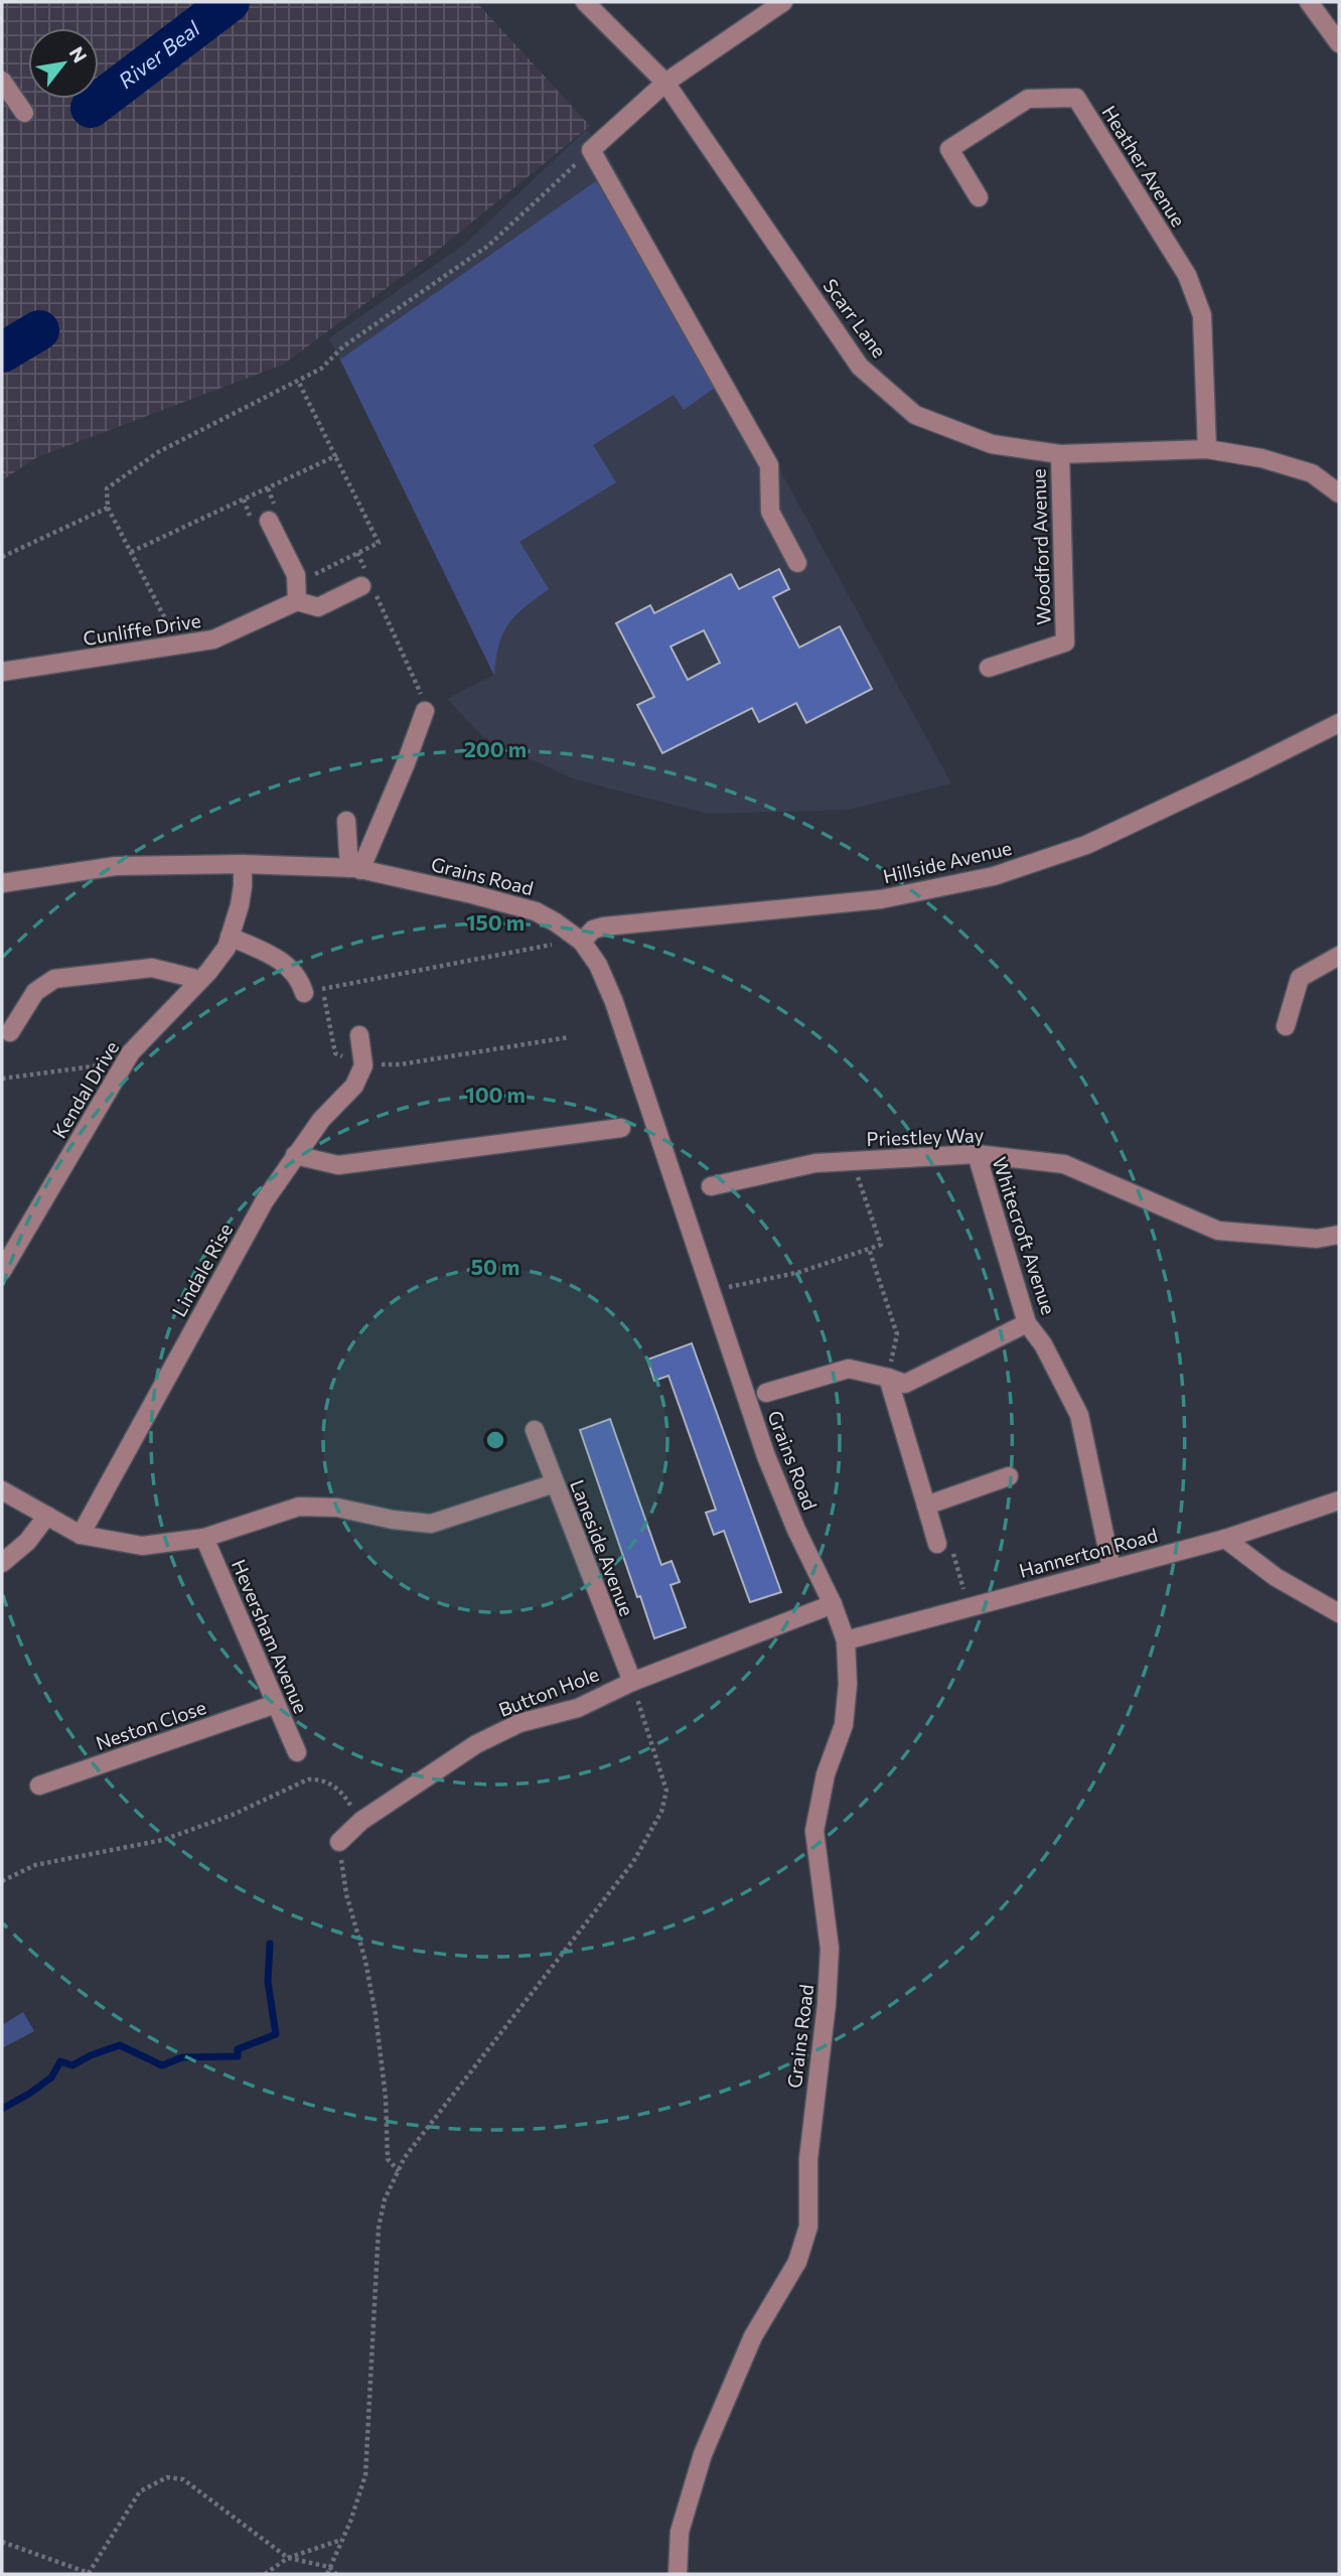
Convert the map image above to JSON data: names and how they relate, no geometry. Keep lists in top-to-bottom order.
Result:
{
  "streets": {
    "street": [
      "Heather Avenue",
      "Scarr Lane",
      "Woodford Avenue",
      "Cunliffe Drive",
      "Hillside Avenue",
      "Grains Road",
      "Kendal Drive",
      "Priestley Way",
      "Whitecroft Avenue",
      "Lindale Rise",
      "Laneside Avenue",
      "Hannerton Road",
      "Heversham Avenue",
      "Button Hole",
      "Neston Close"
    ]
  },
  "crossings": [
    ["Heather Avenue", "Scarr Lane"],
    ["Scarr Lane", "Woodford Avenue"],
    ["Hillside Avenue", "Grains Road"],
    ["Grains Road", "Kendal Drive"],
    ["Grains Road", "Hannerton Road"],
    ["Grains Road", "Button Hole"],
    ["Priestley Way", "Whitecroft Avenue"],
    ["Whitecroft Avenue", "Hannerton Road"],
    ["Laneside Avenue", "Button Hole"],
    ["Heversham Avenue", "Neston Close"]
  ],
  "water": ["River Beal"],
  "north": "top right",
  "rings": [
    "200 m",
    "150 m",
    "100 m",
    "50 m"
  ]
}
